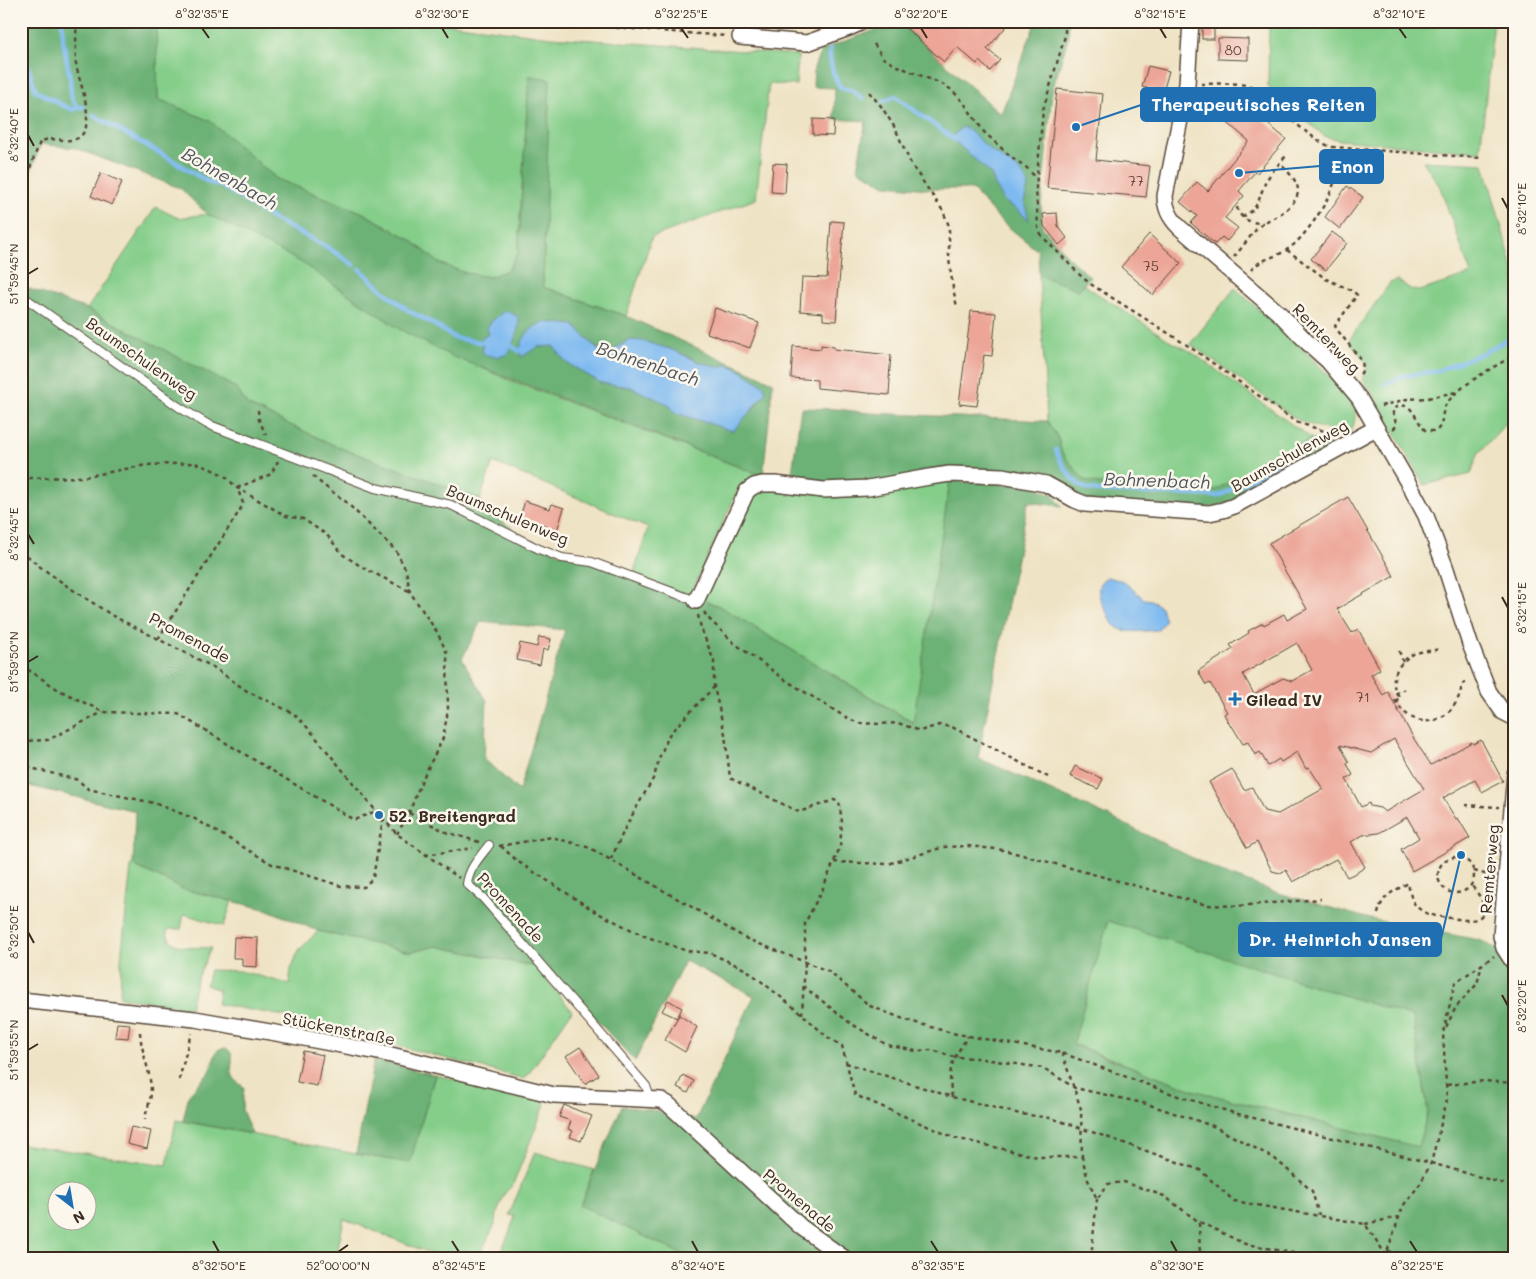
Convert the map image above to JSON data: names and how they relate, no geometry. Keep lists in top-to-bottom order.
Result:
{
  "streets": {
    "street": [
      "Remterweg",
      "Baumschulenweg",
      "Promenade",
      "Stückenstraße"
    ]
  },
  "crossings": [
    ["Remterweg", "Baumschulenweg"],
    ["Promenade", "Stückenstraße"]
  ],
  "water": ["Bohnenbach"],
  "places": {
    "other": [
      "Therapeutisches Reiten",
      "Enon",
      "52. Breitengrad",
      "Dr. Heinrich Jansen"
    ],
    "health": ["Gilead IV"]
  },
  "house_numbers": [
    "80",
    "77",
    "75",
    "71"
  ],
  "north": "bottom right",
  "coordinates": [
    "8°32'35\"E",
    "8°32'30\"E",
    "8°32'25\"E",
    "8°32'20\"E",
    "8°32'15\"E",
    "8°32'10\"E",
    "8°32'40\"E",
    "51°59'45\"N",
    "8°32'45\"E",
    "51°59'50\"N",
    "8°32'50\"E",
    "51°59'55\"N",
    "52°00'00\"N"
  ]
}
